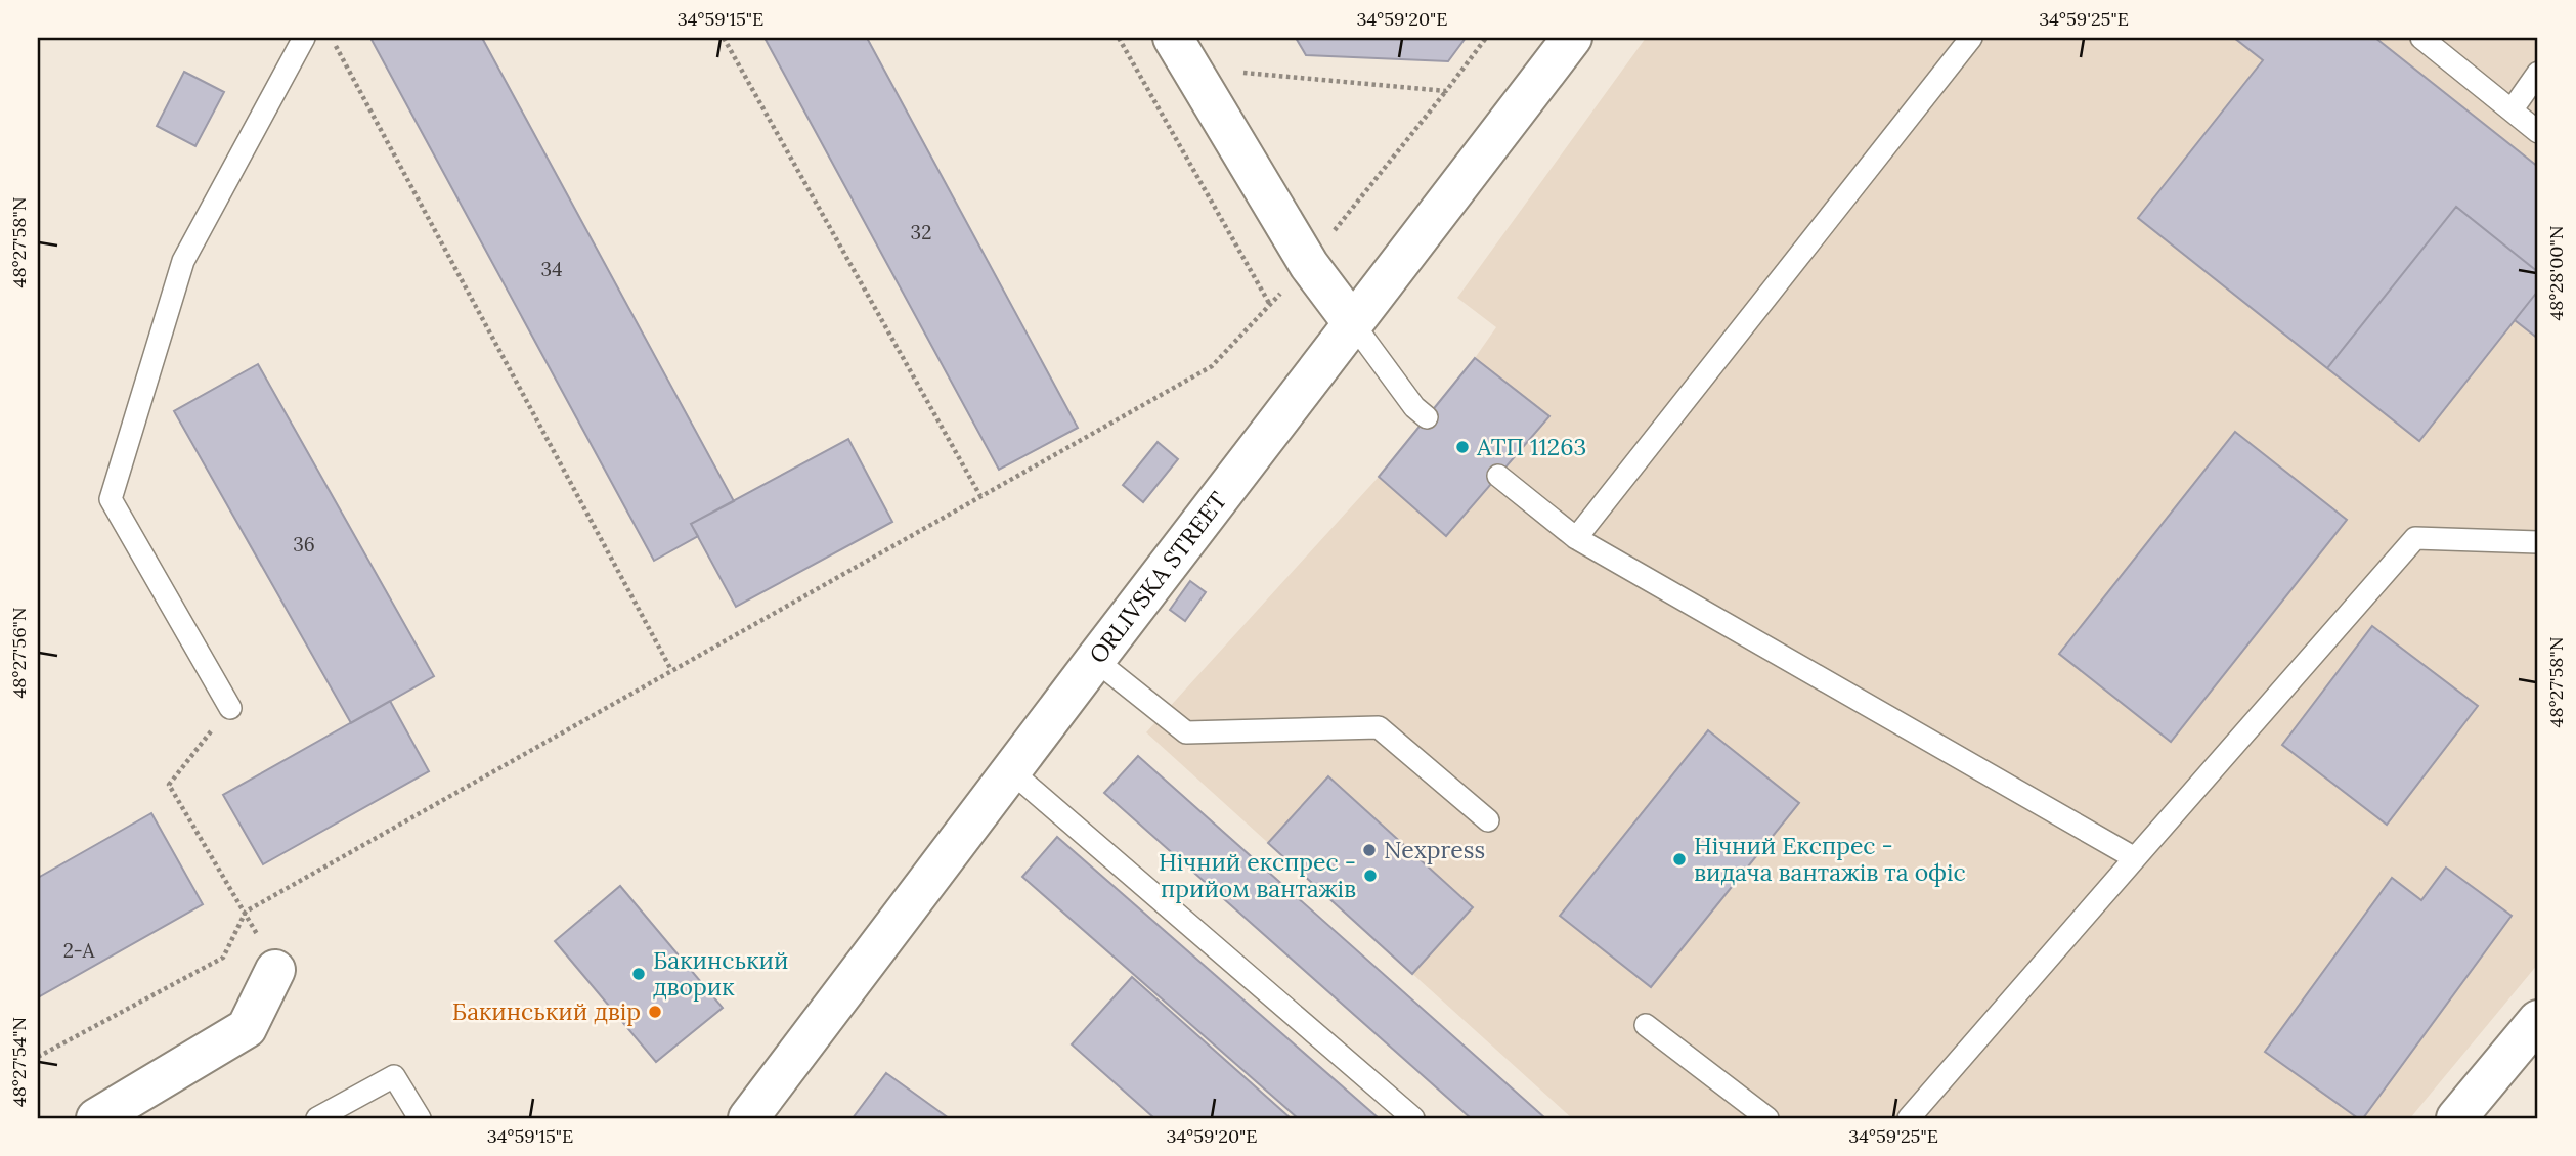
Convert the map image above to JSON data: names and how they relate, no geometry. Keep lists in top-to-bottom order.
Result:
{
  "streets": {
    "street": ["ORLIVSKA STREET"]
  },
  "places": [
    "АТП 11263",
    "Nexpress",
    "Нічний Експрес - видача вантажів та офіс",
    "Нічний експрес - прийом вантажів",
    "Бакинський дворик",
    "Бакинський двір"
  ],
  "house_numbers": [
    "32",
    "34",
    "36",
    "2-А"
  ],
  "coordinates": [
    "34°59'15\"E",
    "34°59'20\"E",
    "34°59'25\"E",
    "48°27'58\"N",
    "48°28'00\"N",
    "48°27'56\"N",
    "48°27'54\"N"
  ]
}
